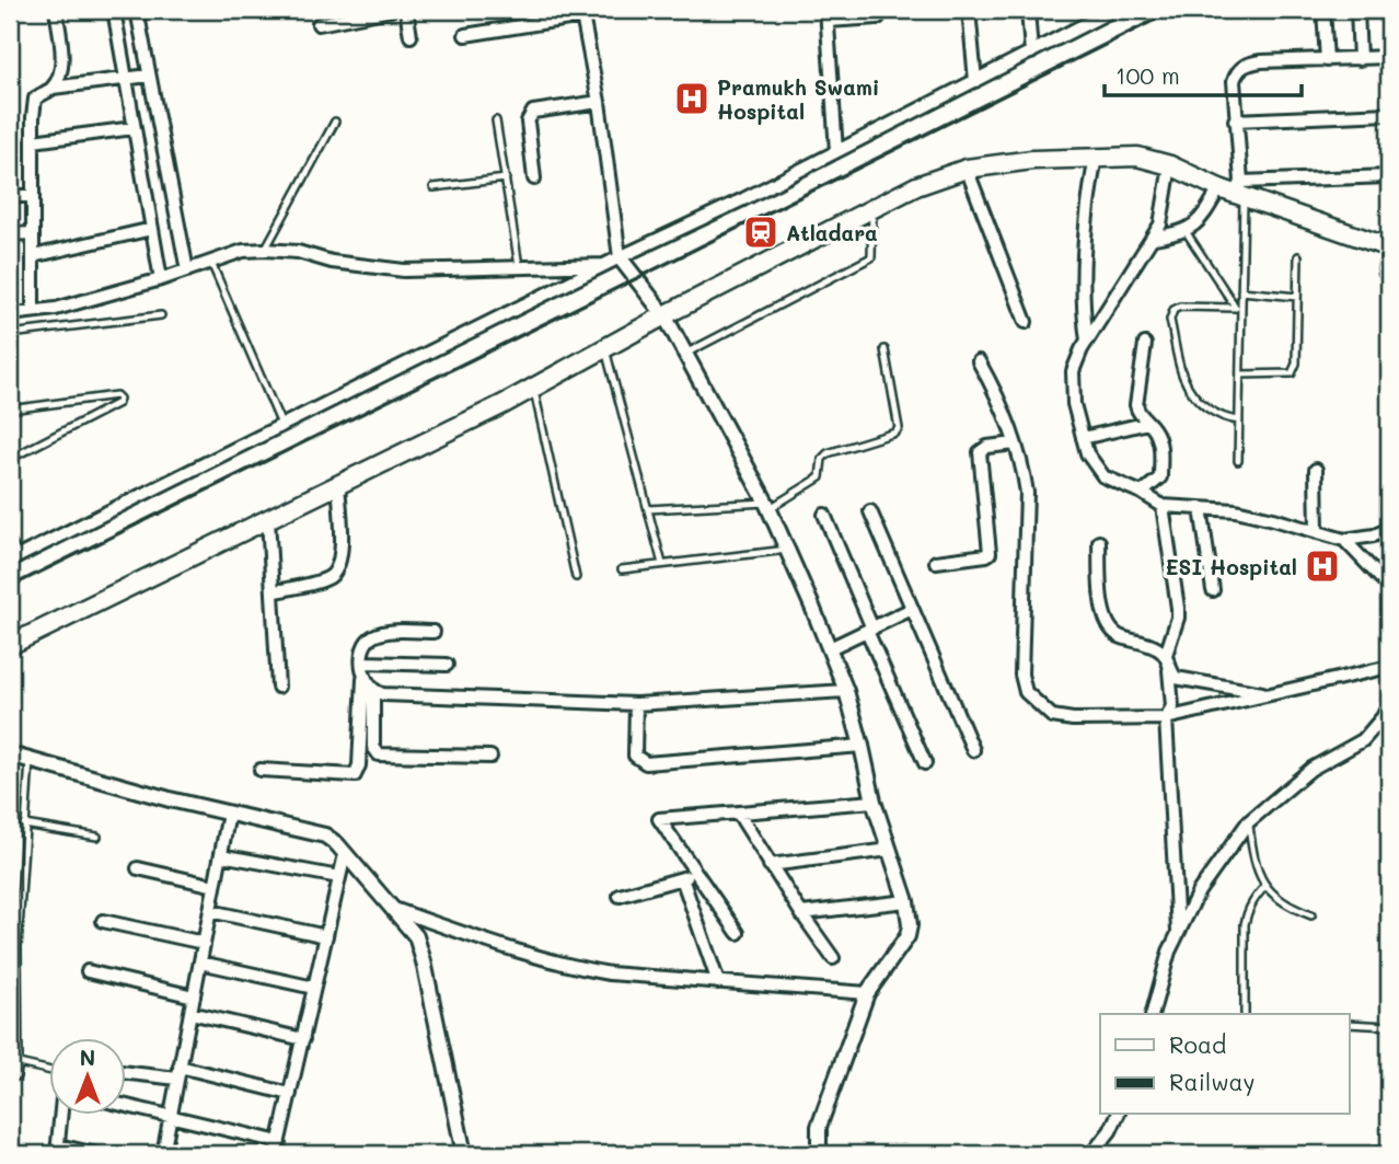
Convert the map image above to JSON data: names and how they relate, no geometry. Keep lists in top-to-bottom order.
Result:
{
  "places": {
    "hospital": ["Pramukh Swami Hospital", "ESI Hospital"],
    "station": ["Atladara"]
  },
  "legend": ["Road", "Railway"],
  "scale_bar": "100 m",
  "north": "top"
}
